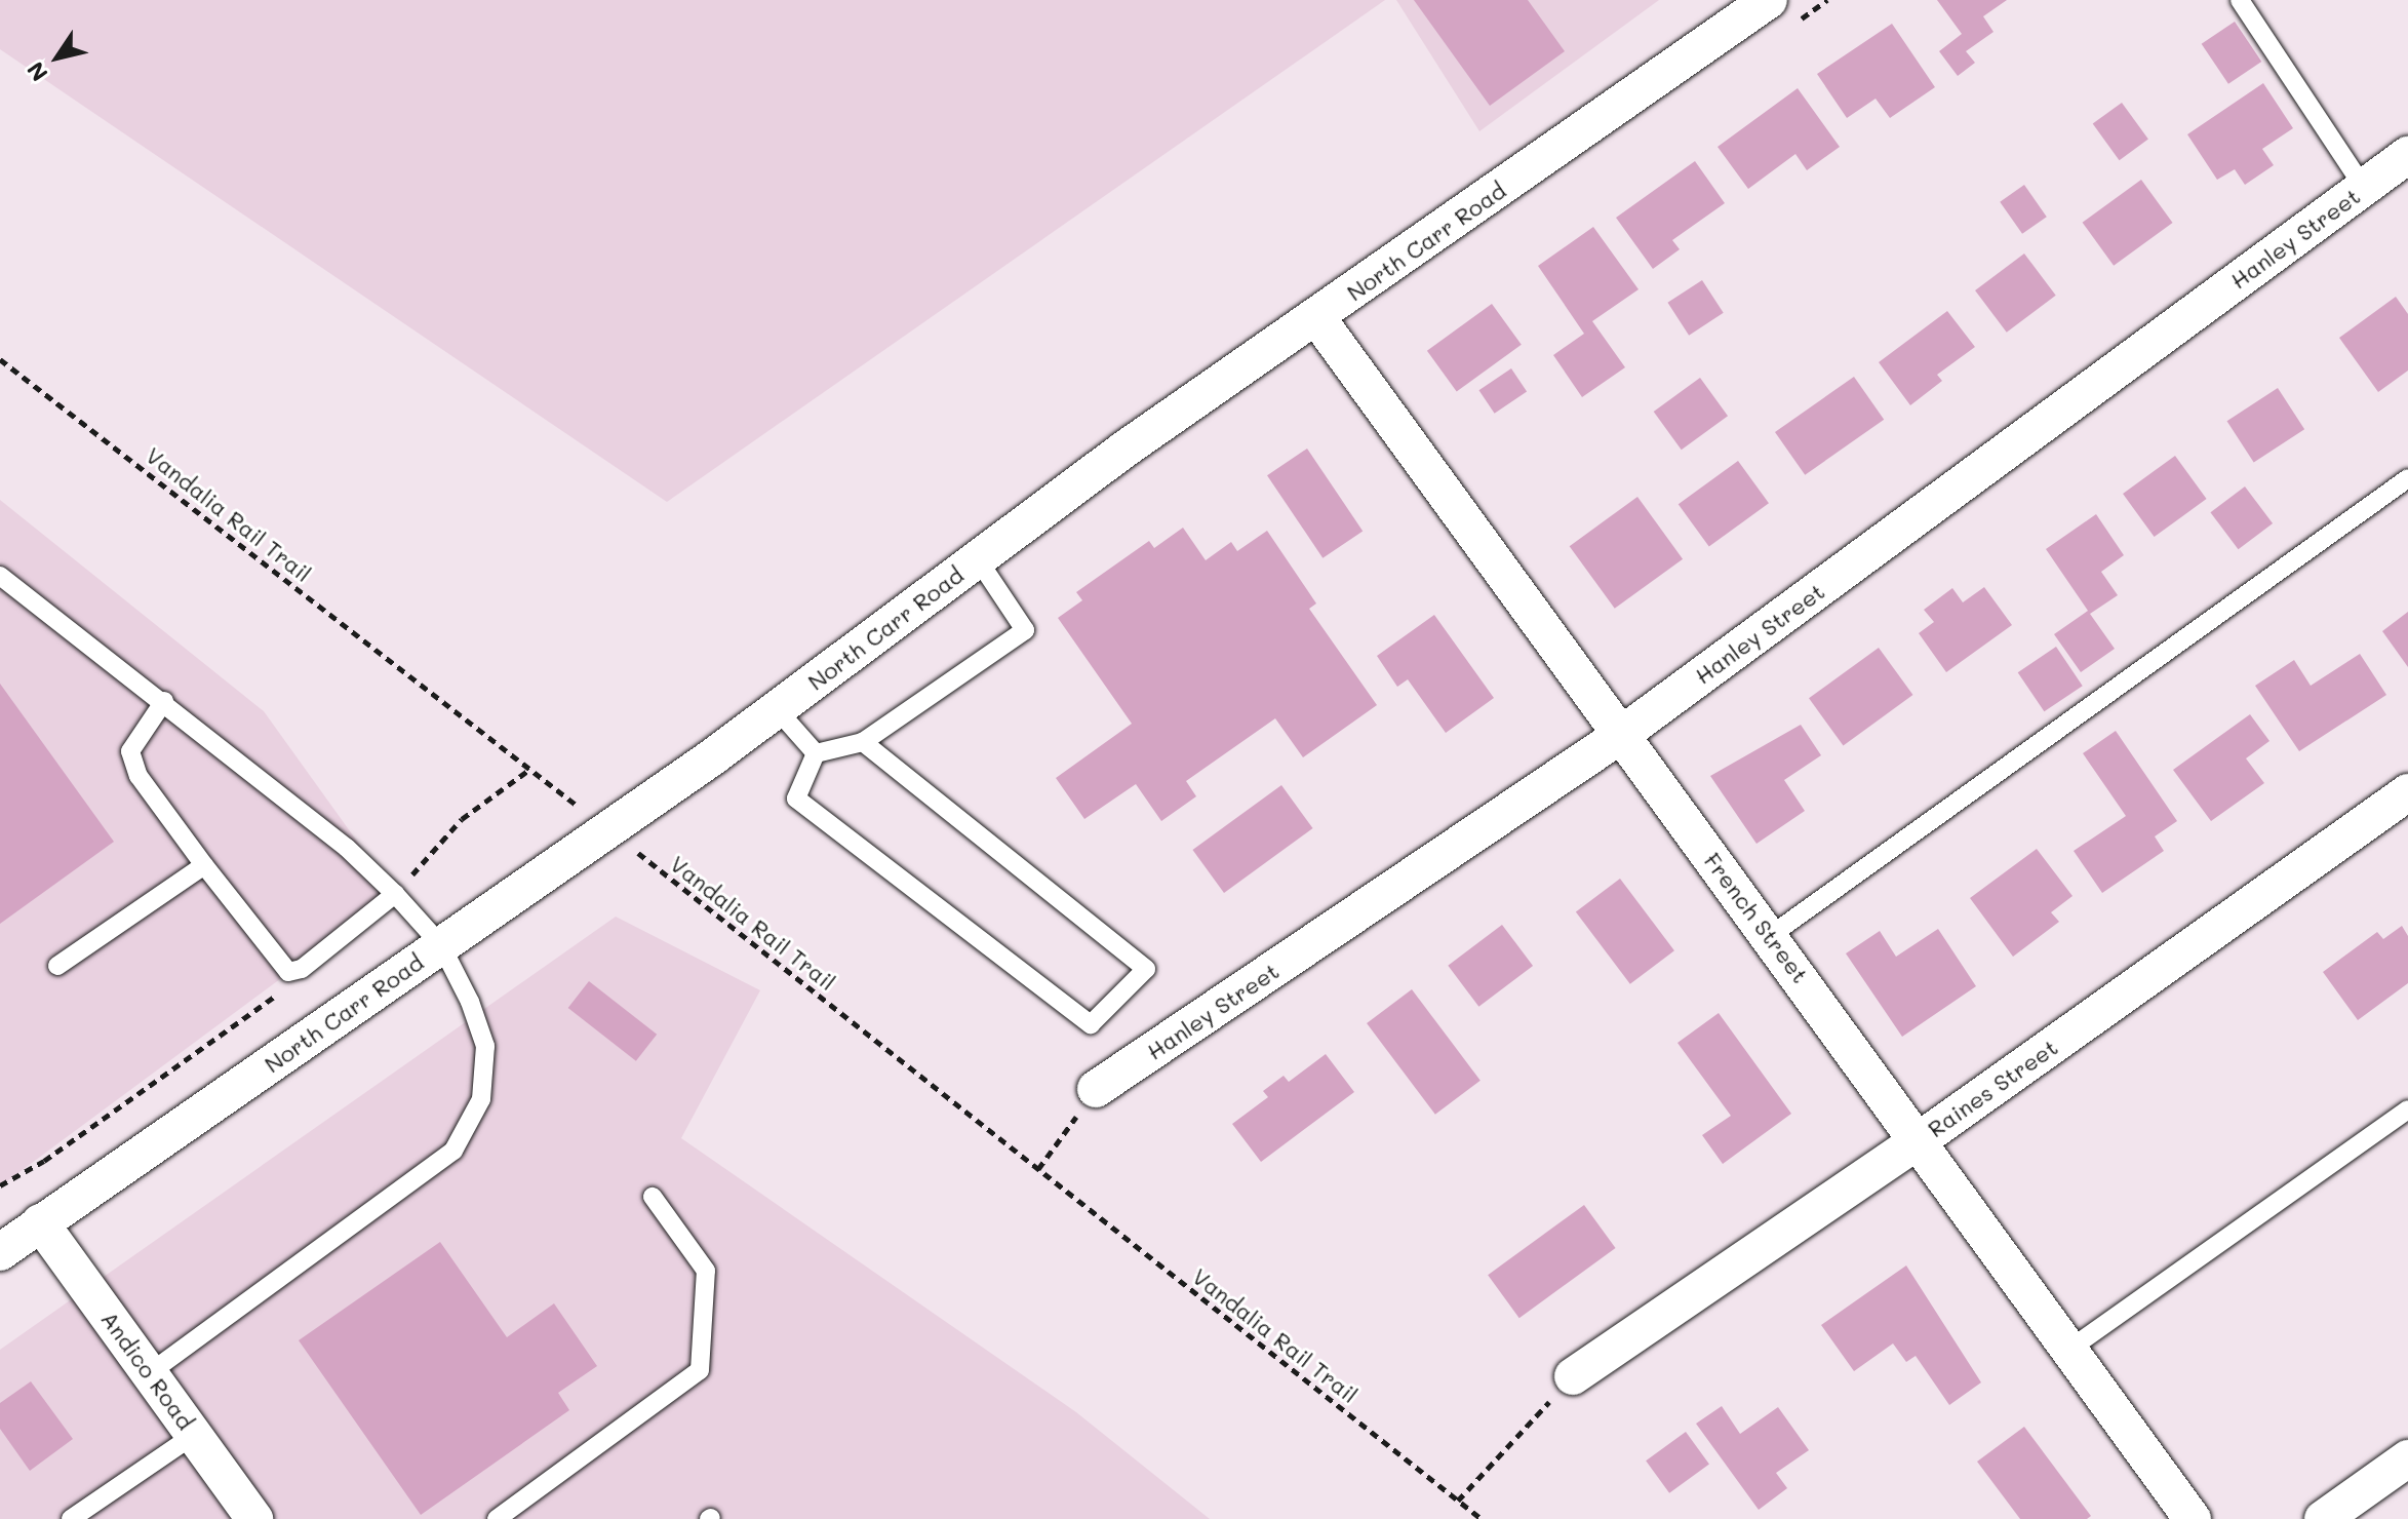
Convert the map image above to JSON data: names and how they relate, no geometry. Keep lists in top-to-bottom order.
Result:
{
  "streets": {
    "street": [
      "Hanley Street",
      "North Carr Road",
      "French Street",
      "Raines Street",
      "Andico Road"
    ],
    "path": ["Vandalia Rail Trail"]
  },
  "crossings": [
    ["Hanley Street", "French Street"],
    ["North Carr Road", "Vandalia Rail Trail"],
    ["North Carr Road", "French Street"],
    ["North Carr Road", "Andico Road"],
    ["French Street", "Raines Street"]
  ],
  "north": "bottom left"
}
